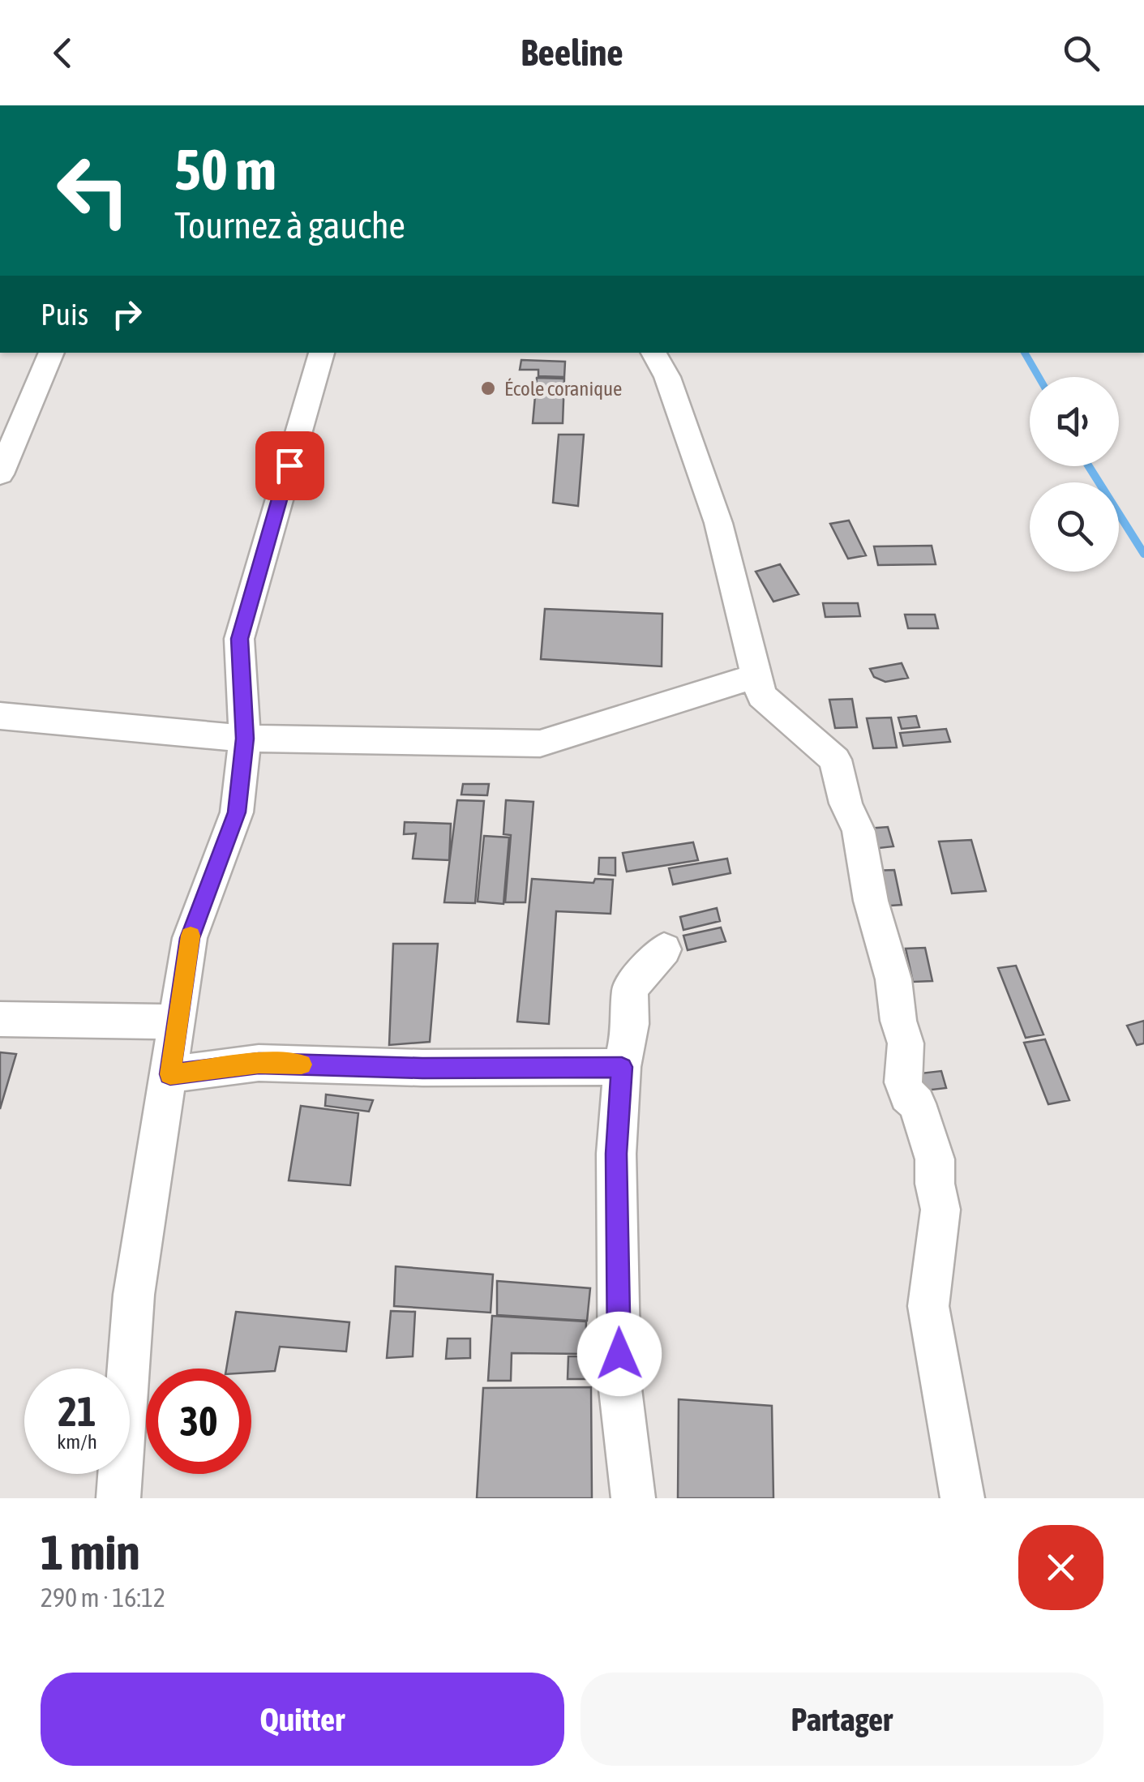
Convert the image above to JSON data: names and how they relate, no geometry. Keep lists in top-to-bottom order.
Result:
{
  "places": ["École coranique"],
  "page": {
    "header": "Beeline",
    "turn": ["50 m", "Tournez à gauche"],
    "then": "Puis",
    "speed": "21 km/h",
    "limit": "30",
    "heading": ["1 min", "290 m · 16:12"],
    "buttons": ["Quitter", "Partager"]
  }
}
